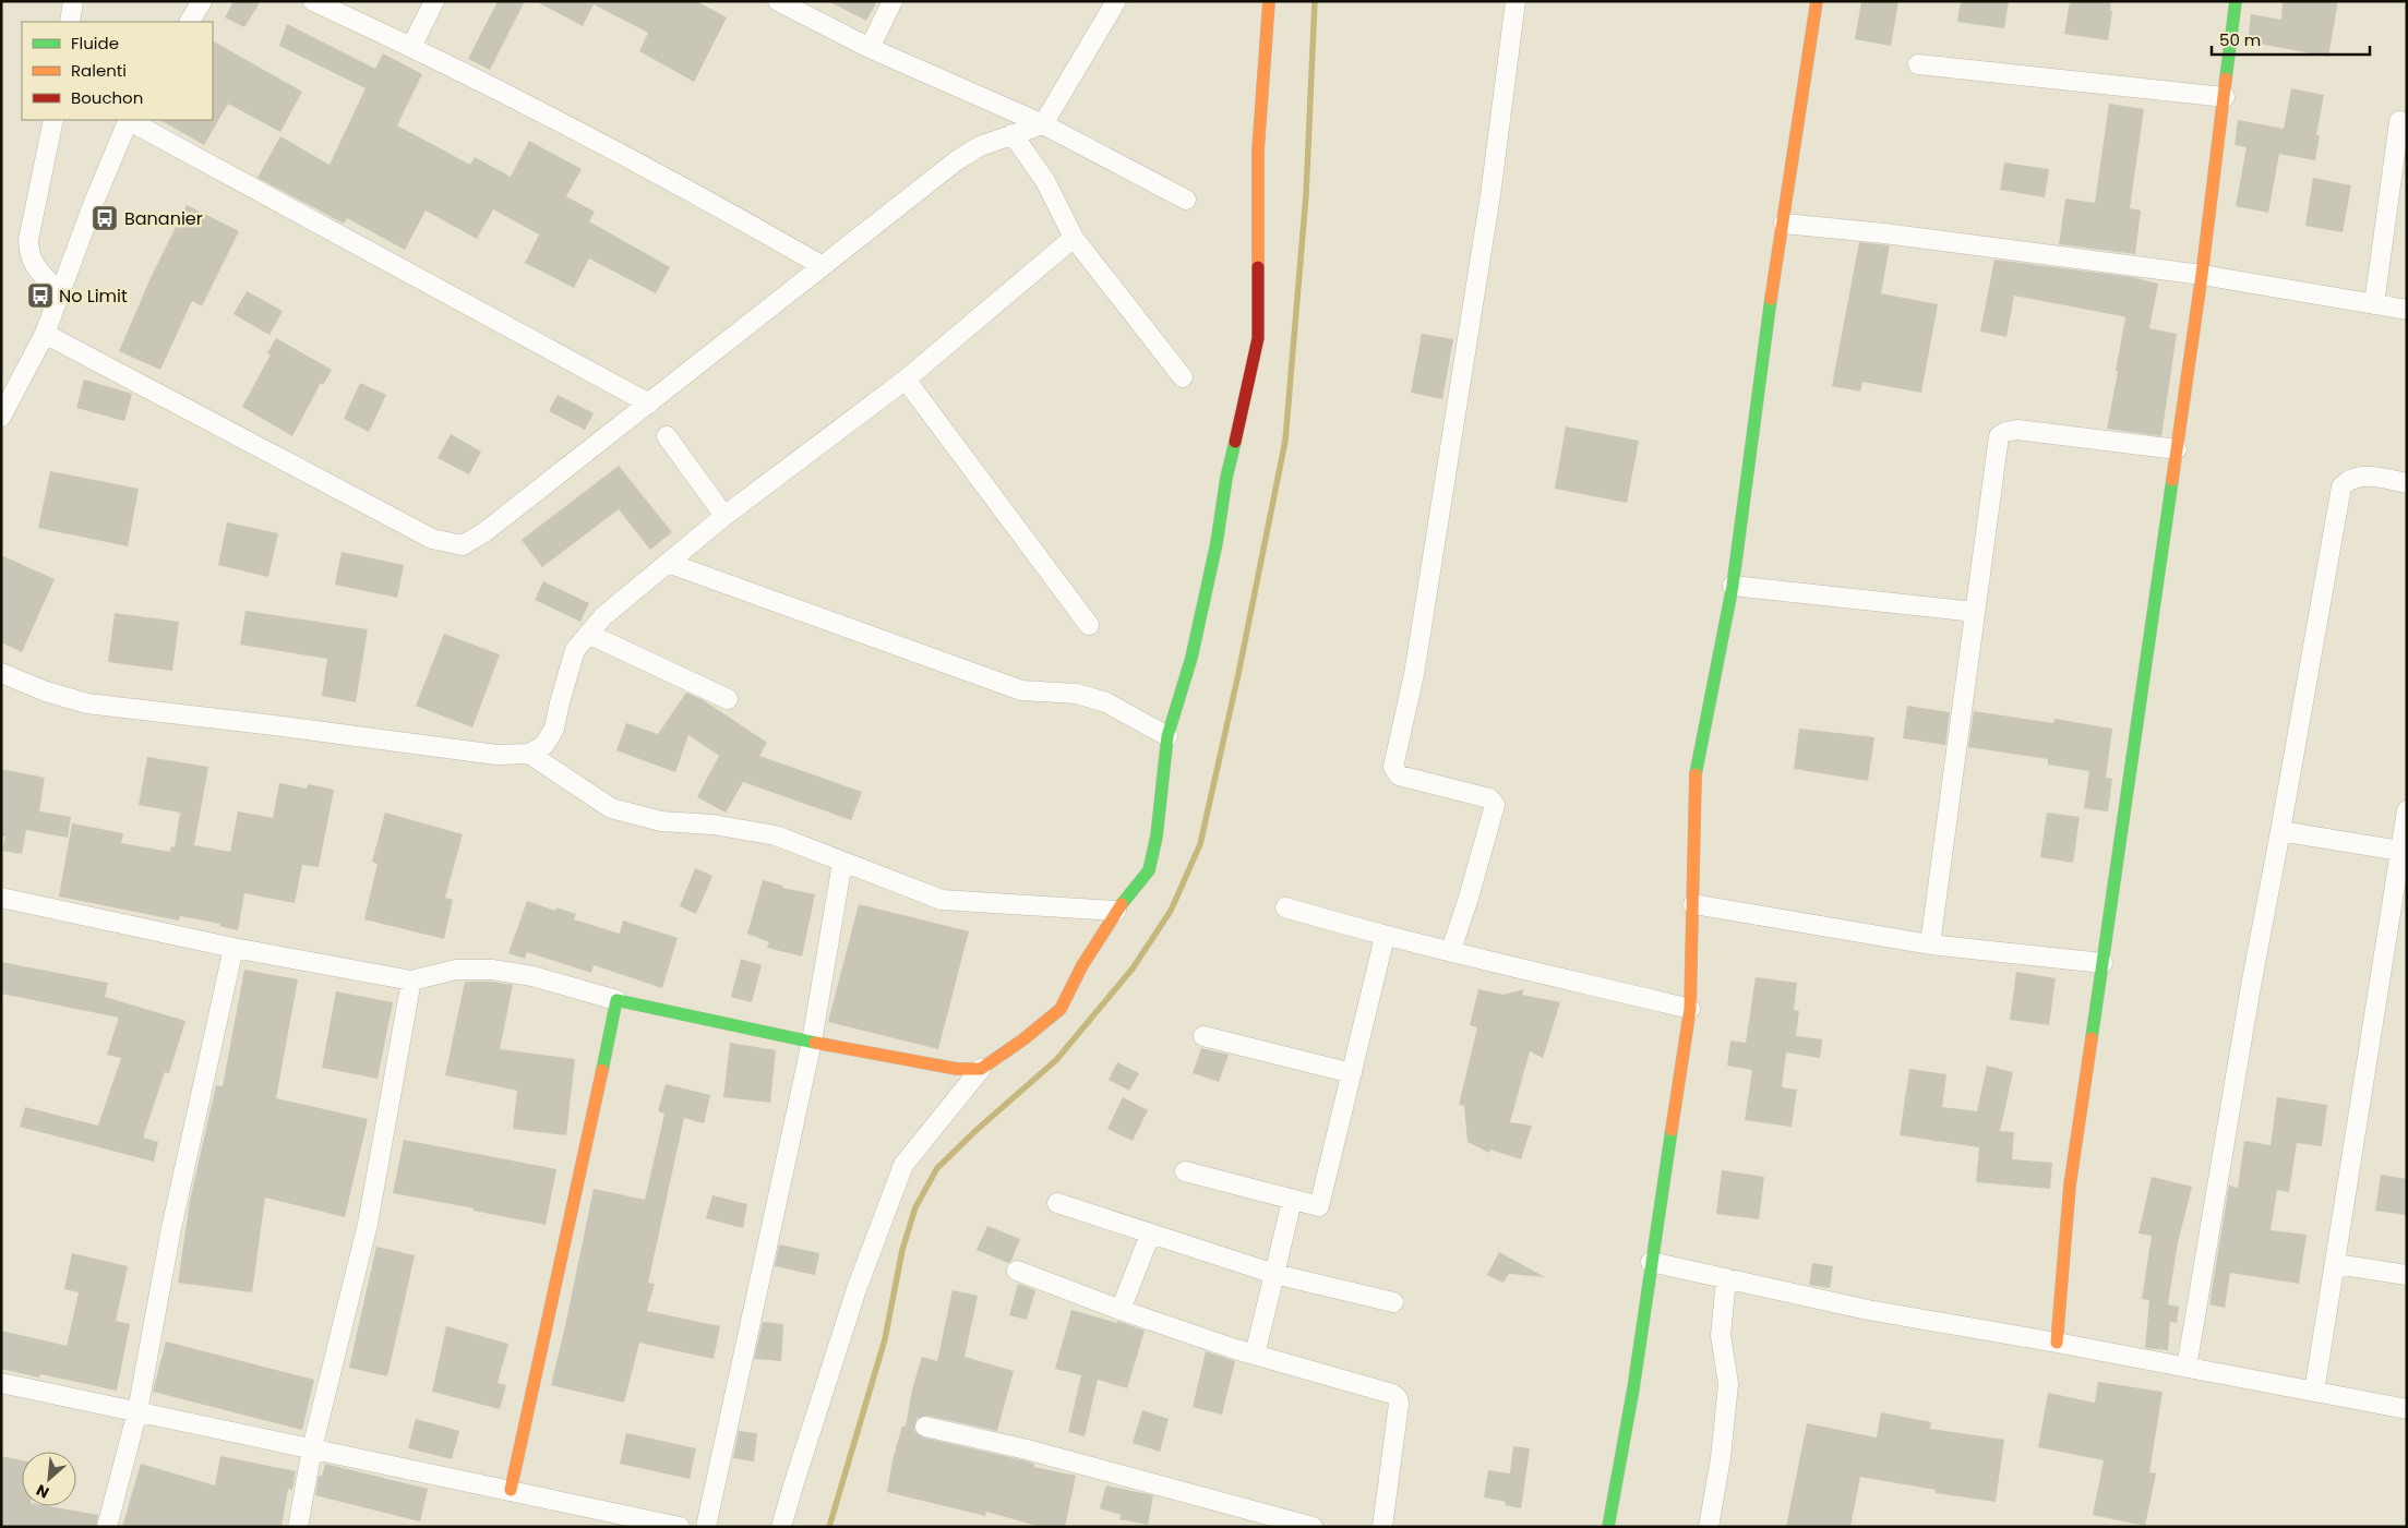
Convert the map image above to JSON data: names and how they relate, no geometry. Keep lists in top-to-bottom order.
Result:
{
  "places": {
    "bus stop": ["Bananier", "No Limit"]
  },
  "legend": ["Fluide", "Ralenti", "Bouchon"],
  "scale_bar": "50 m",
  "north": "bottom left"
}
